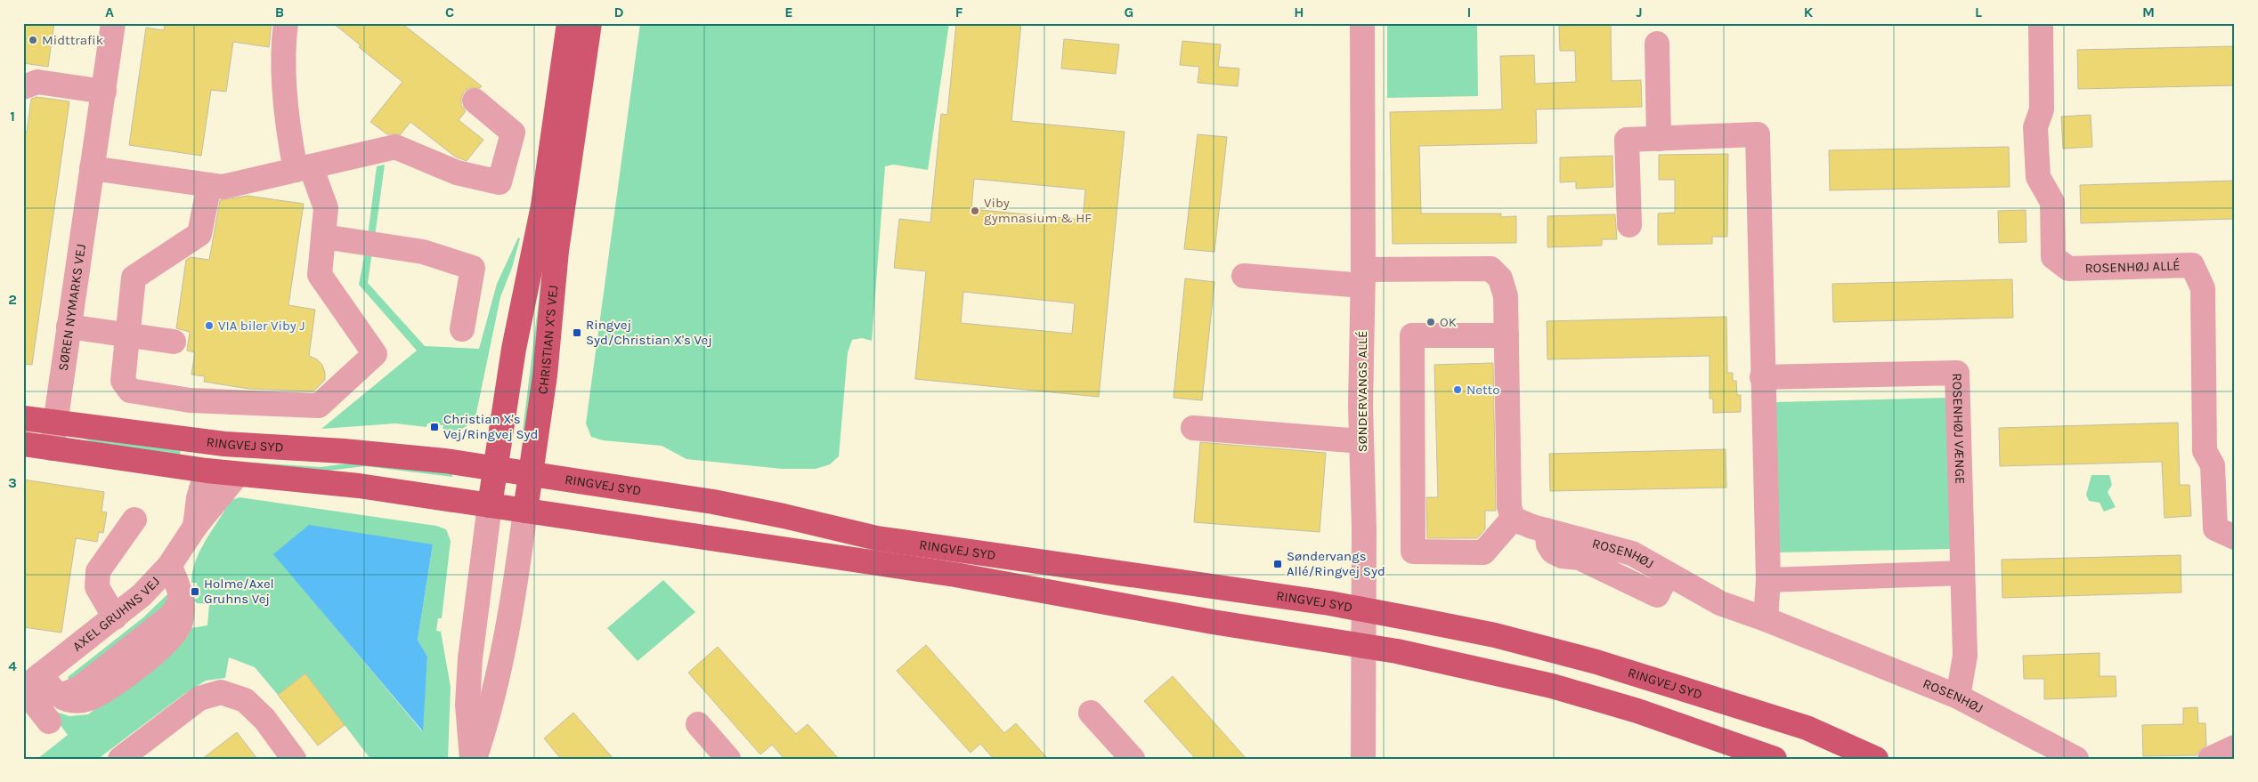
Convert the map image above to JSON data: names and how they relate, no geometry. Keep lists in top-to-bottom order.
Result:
{
  "streets": {
    "main road": ["CHRISTIAN X'S VEJ", "RINGVEJ SYD"],
    "street": [
      "ROSENHØJ ALLÉ",
      "SØREN NYMARKS VEJ",
      "SØNDERVANGS ALLÉ",
      "ROSENHØJ VÆNGE",
      "ROSENHØJ",
      "AXEL GRUHNS VEJ"
    ]
  },
  "crossings": [
    ["SØREN NYMARKS VEJ", "RINGVEJ SYD"],
    ["CHRISTIAN X'S VEJ", "RINGVEJ SYD"],
    ["SØNDERVANGS ALLÉ", "RINGVEJ SYD"],
    ["ROSENHØJ VÆNGE", "ROSENHØJ"],
    ["RINGVEJ SYD", "AXEL GRUHNS VEJ"]
  ],
  "places": {
    "other": [
      "Midttrafik",
      "Viby gymnasium & HF",
      "OK",
      "VIA biler Viby J",
      "Netto"
    ],
    "transit": [
      "Ringvej Syd/Christian X's Vej",
      "Christian X's Vej/Ringvej Syd",
      "Søndervangs Allé/Ringvej Syd",
      "Holme/Axel Gruhns Vej"
    ]
  },
  "grid": {
    "columns": [
      "A",
      "B",
      "C",
      "D",
      "E",
      "F",
      "G",
      "H",
      "I",
      "J",
      "K",
      "L",
      "M"
    ],
    "rows": [
      "1",
      "2",
      "3",
      "4"
    ]
  }
}
